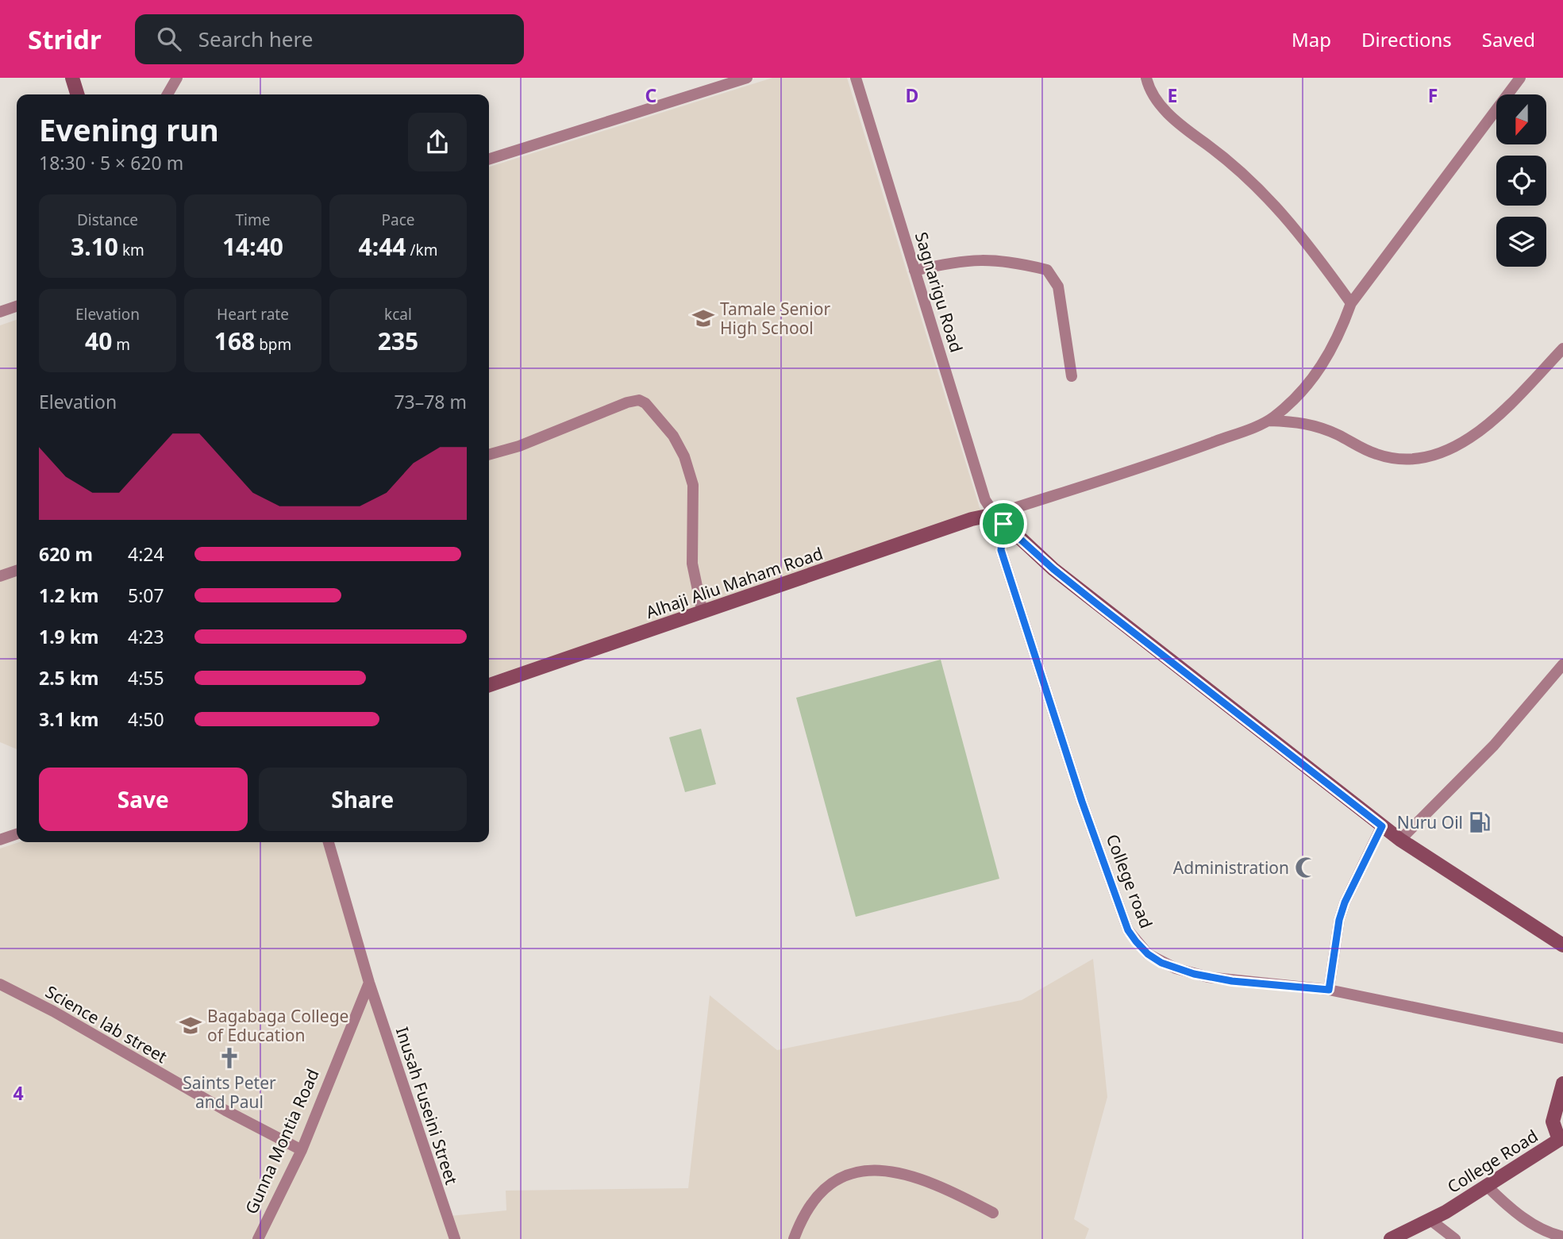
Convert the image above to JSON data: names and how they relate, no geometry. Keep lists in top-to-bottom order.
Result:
{
  "streets": {
    "street": [
      "Sagnarigu Road",
      "Alhaji Aliu Maham Road",
      "College road",
      "Science lab street",
      "Inusah Fuseini Street",
      "Gunna Montia Road",
      "College Road"
    ]
  },
  "crossings": [
    ["Sagnarigu Road", "Alhaji Aliu Maham Road"],
    ["Sagnarigu Road", "College road"],
    ["Alhaji Aliu Maham Road", "College road"],
    ["Science lab street", "Gunna Montia Road"],
    ["Inusah Fuseini Street", "Gunna Montia Road"]
  ],
  "places": {
    "school or university": ["Tamale Senior High School", "Bagabaga College of Education"],
    "fuel station": ["Nuru Oil"],
    "mosque": ["Administration"],
    "church": ["Saints Peter and Paul"]
  },
  "north": "bottom",
  "page": {
    "header": "Stridr",
    "search": "Search here",
    "nav": ["Map", "Directions", "Saved"],
    "heading": ["Evening run", "18:30 · 5 × 620 m"],
    "stats": [
      ["Distance", "3.10 km"],
      ["Time", "14:40"],
      ["Pace", "4:44 /km"],
      ["Elevation", "40 m"],
      ["Heart rate", "168 bpm"],
      ["kcal", "235"]
    ],
    "chart": ["Elevation", "73–78 m"],
    "list": [
      {
        "name": "620 m",
        "note": "4:24"
      },
      {
        "name": "1.2 km",
        "note": "5:07"
      },
      {
        "name": "1.9 km",
        "note": "4:23"
      },
      {
        "name": "2.5 km",
        "note": "4:55"
      },
      {
        "name": "3.1 km",
        "note": "4:50"
      }
    ],
    "buttons": ["Save", "Share"]
  },
  "grid": {
    "columns": [
      "C",
      "D",
      "E",
      "F"
    ],
    "rows": ["4"]
  }
}
